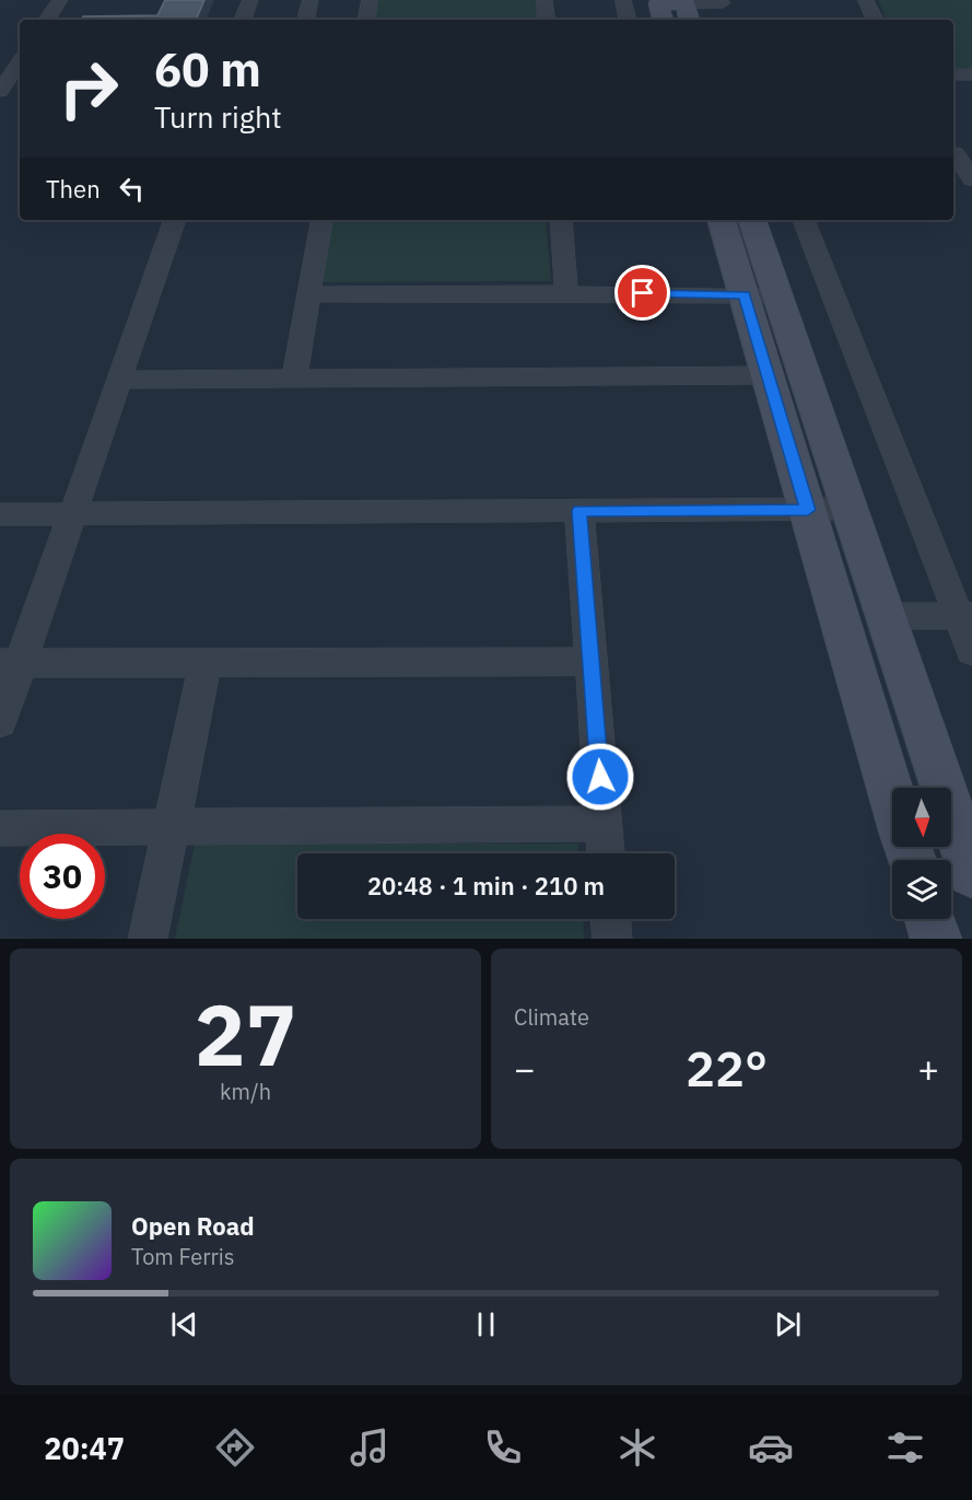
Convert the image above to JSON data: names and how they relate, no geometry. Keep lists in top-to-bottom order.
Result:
{
  "north": "bottom",
  "page": {
    "turn": ["60 m", "Turn right"],
    "then": "Then",
    "limit": "30",
    "trip": "20:48 · 1 min · 210 m",
    "tile": [
      ["27", "km/h"],
      "Climate"
    ],
    "heat": ["−", "22°", "+"],
    "song": ["Open Road", "Tom Ferris"],
    "tabs": "20:47"
  }
}
